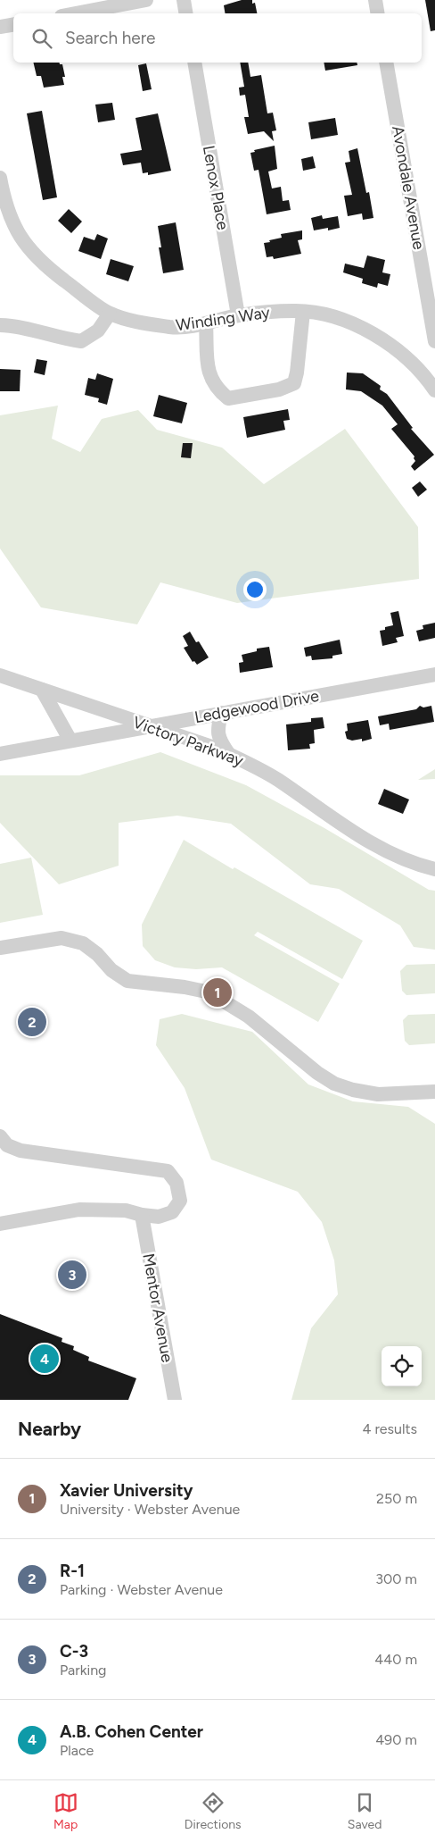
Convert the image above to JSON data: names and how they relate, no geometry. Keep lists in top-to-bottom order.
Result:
{
  "streets": {
    "street": [
      "Lenox Place",
      "Avondale Avenue",
      "Winding Way",
      "Ledgewood Drive",
      "Victory Parkway",
      "Mentor Avenue"
    ]
  },
  "crossings": [
    ["Lenox Place", "Winding Way"],
    ["Ledgewood Drive", "Victory Parkway"]
  ],
  "page": {
    "search": "Search here",
    "pins": [
      "1",
      "2",
      "3",
      "4"
    ],
    "heading": ["Nearby", "4 results"],
    "list": [
      {
        "mark": "1",
        "name": "Xavier University",
        "note": "University · Webster Avenue",
        "value": "250 m"
      },
      {
        "mark": "2",
        "name": "R-1",
        "note": "Parking · Webster Avenue",
        "value": "300 m"
      },
      {
        "mark": "3",
        "name": "C-3",
        "note": "Parking",
        "value": "440 m"
      },
      {
        "mark": "4",
        "name": "A.B. Cohen Center",
        "note": "Place",
        "value": "490 m"
      }
    ],
    "nav": ["Map", "Directions", "Saved"]
  }
}
